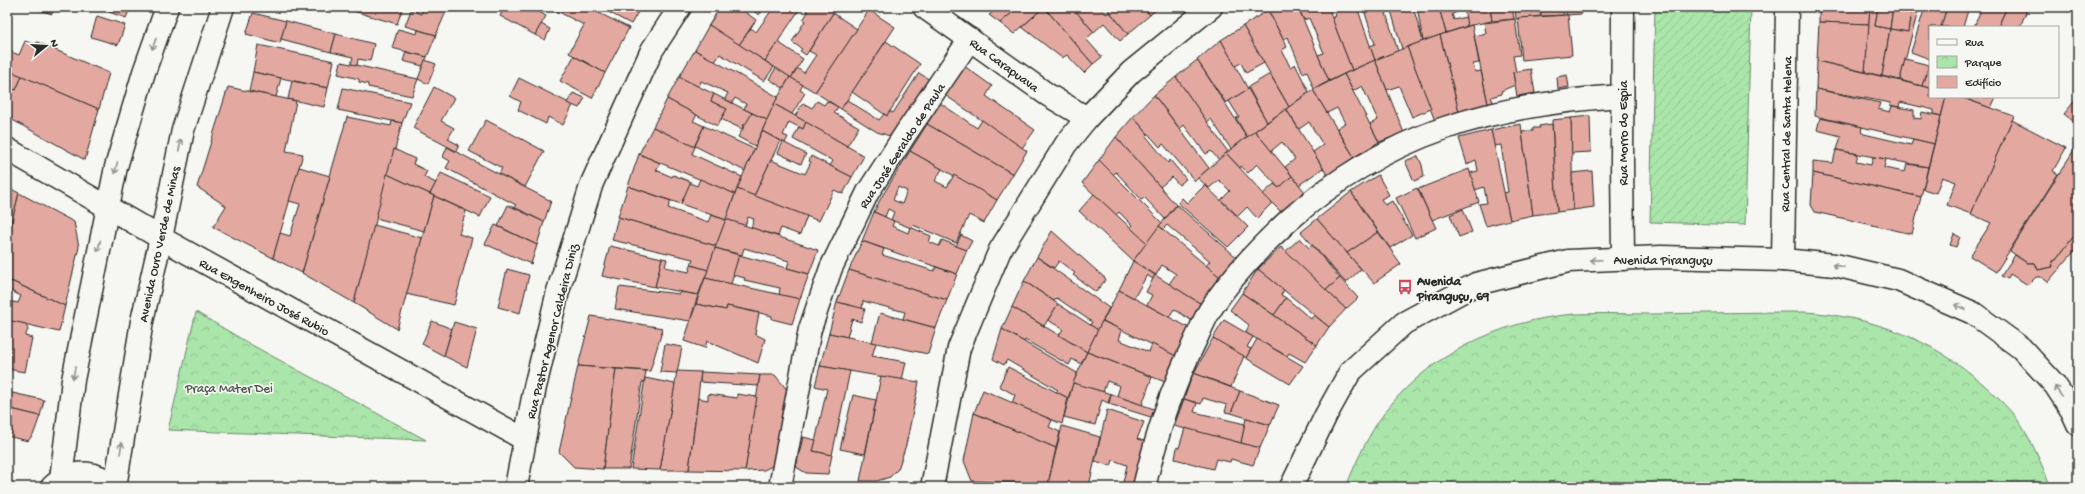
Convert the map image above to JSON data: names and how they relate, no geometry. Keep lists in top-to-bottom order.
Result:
{
  "streets": {
    "street": [
      "Rua Carapuava",
      "Rua Morro do Espia",
      "Rua Central de Santa Helena",
      "Rua José Geraldo de Paula",
      "Avenida Ouro Verde de Minas",
      "Avenida Piranguçu",
      "Rua Engenheiro José Rubio",
      "Rua Pastor Agenor Caldeira Diniz"
    ]
  },
  "crossings": [
    ["Rua Carapuava", "Rua José Geraldo de Paula"],
    ["Rua Morro do Espia", "Avenida Piranguçu"],
    ["Rua Central de Santa Helena", "Avenida Piranguçu"],
    ["Avenida Ouro Verde de Minas", "Rua Engenheiro José Rubio"],
    ["Rua Engenheiro José Rubio", "Rua Pastor Agenor Caldeira Diniz"]
  ],
  "one_way": ["Avenida Piranguçu"],
  "parks": ["Praça Mater Dei"],
  "places": {
    "bus stop": ["Avenida Piranguçu, 69"]
  },
  "legend": ["Rua", "Parque", "Edifício"],
  "north": "right"
}
